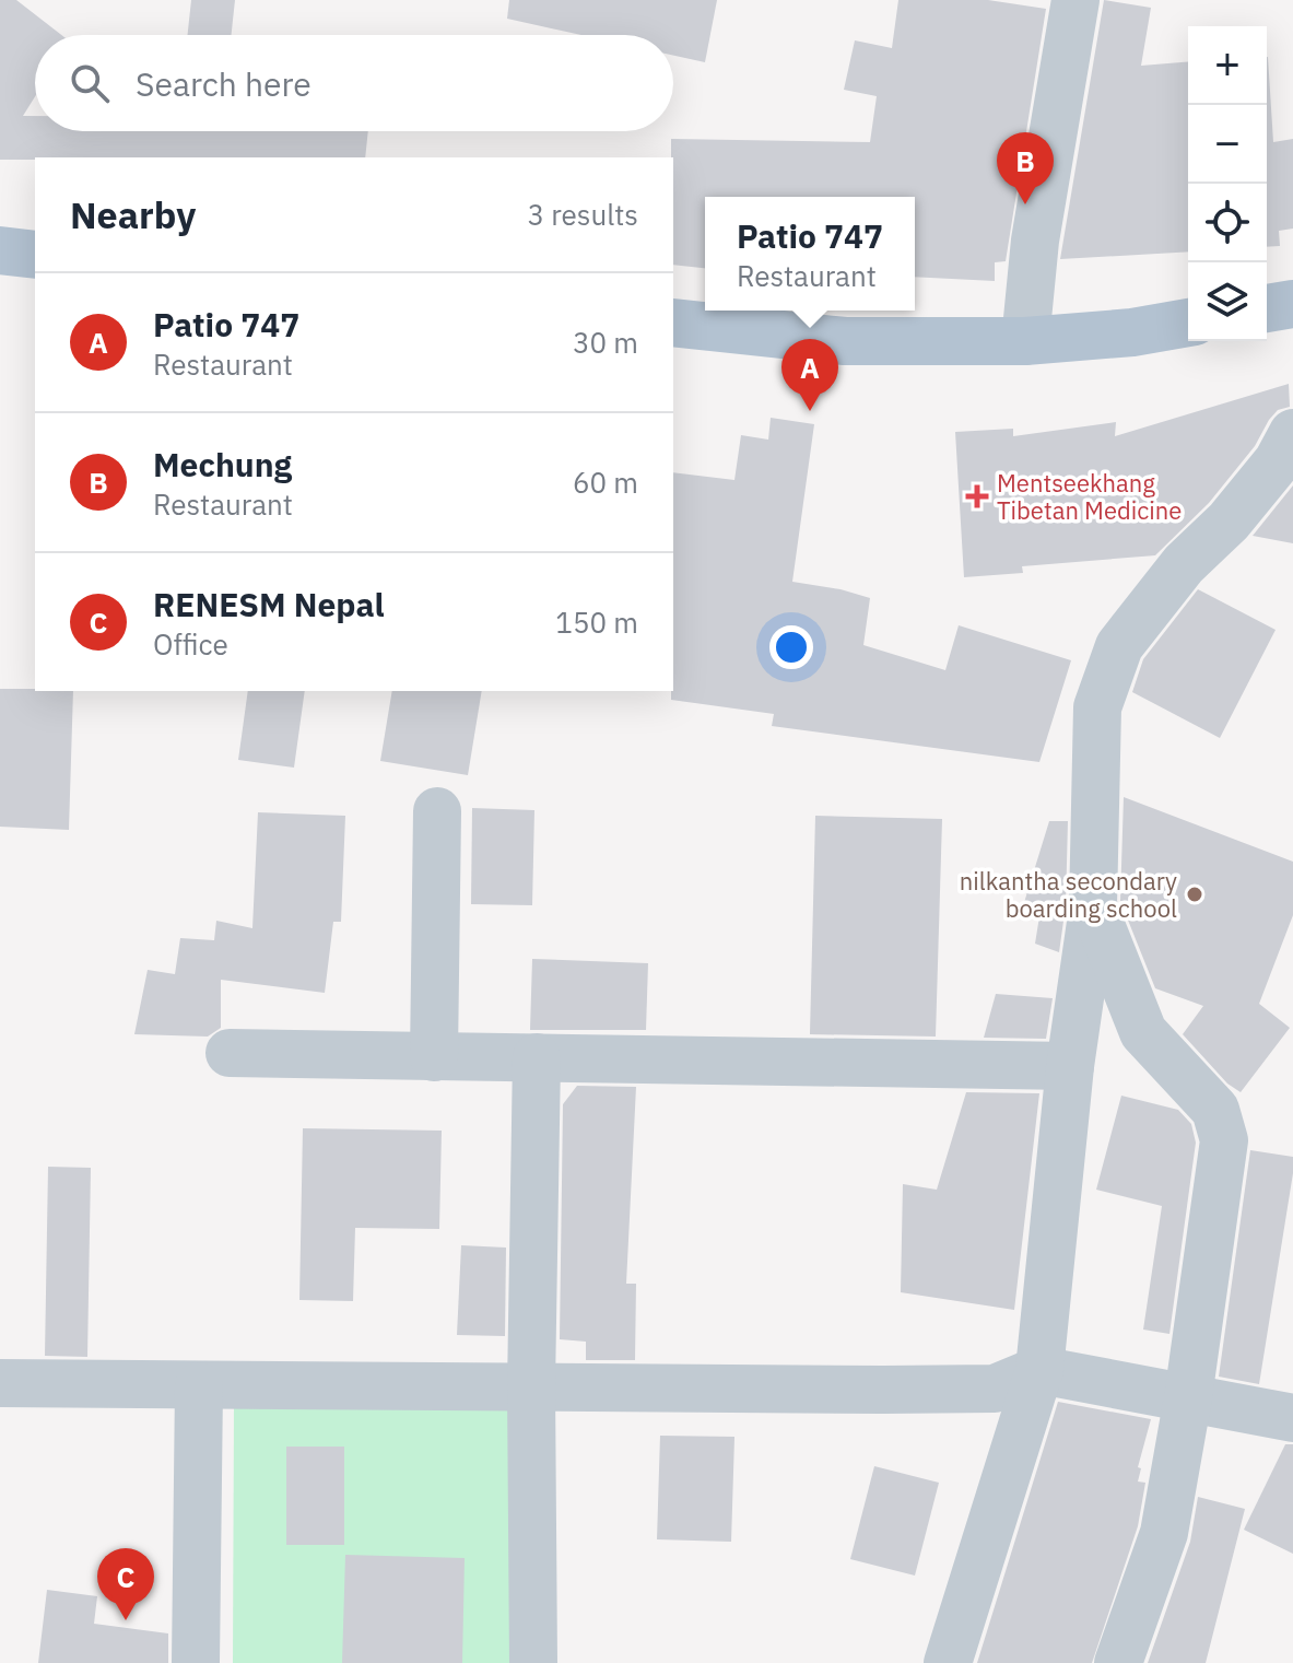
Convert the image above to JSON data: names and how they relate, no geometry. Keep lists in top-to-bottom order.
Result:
{
  "places": {
    "health": ["Mentseekhang Tibetan Medicine"],
    "other": ["nilkantha secondary boarding school"]
  },
  "page": {
    "map_buttons": ["+", "−"],
    "search": "Search here",
    "pins": ["B", "A", "C"],
    "heading": ["Nearby", "3 results"],
    "popup": ["Patio 747", "Restaurant"],
    "list": [
      {
        "mark": "A",
        "name": "Patio 747",
        "note": "Restaurant",
        "value": "30 m"
      },
      {
        "mark": "B",
        "name": "Mechung",
        "note": "Restaurant",
        "value": "60 m"
      },
      {
        "mark": "C",
        "name": "RENESM Nepal",
        "note": "Office",
        "value": "150 m"
      }
    ]
  }
}
